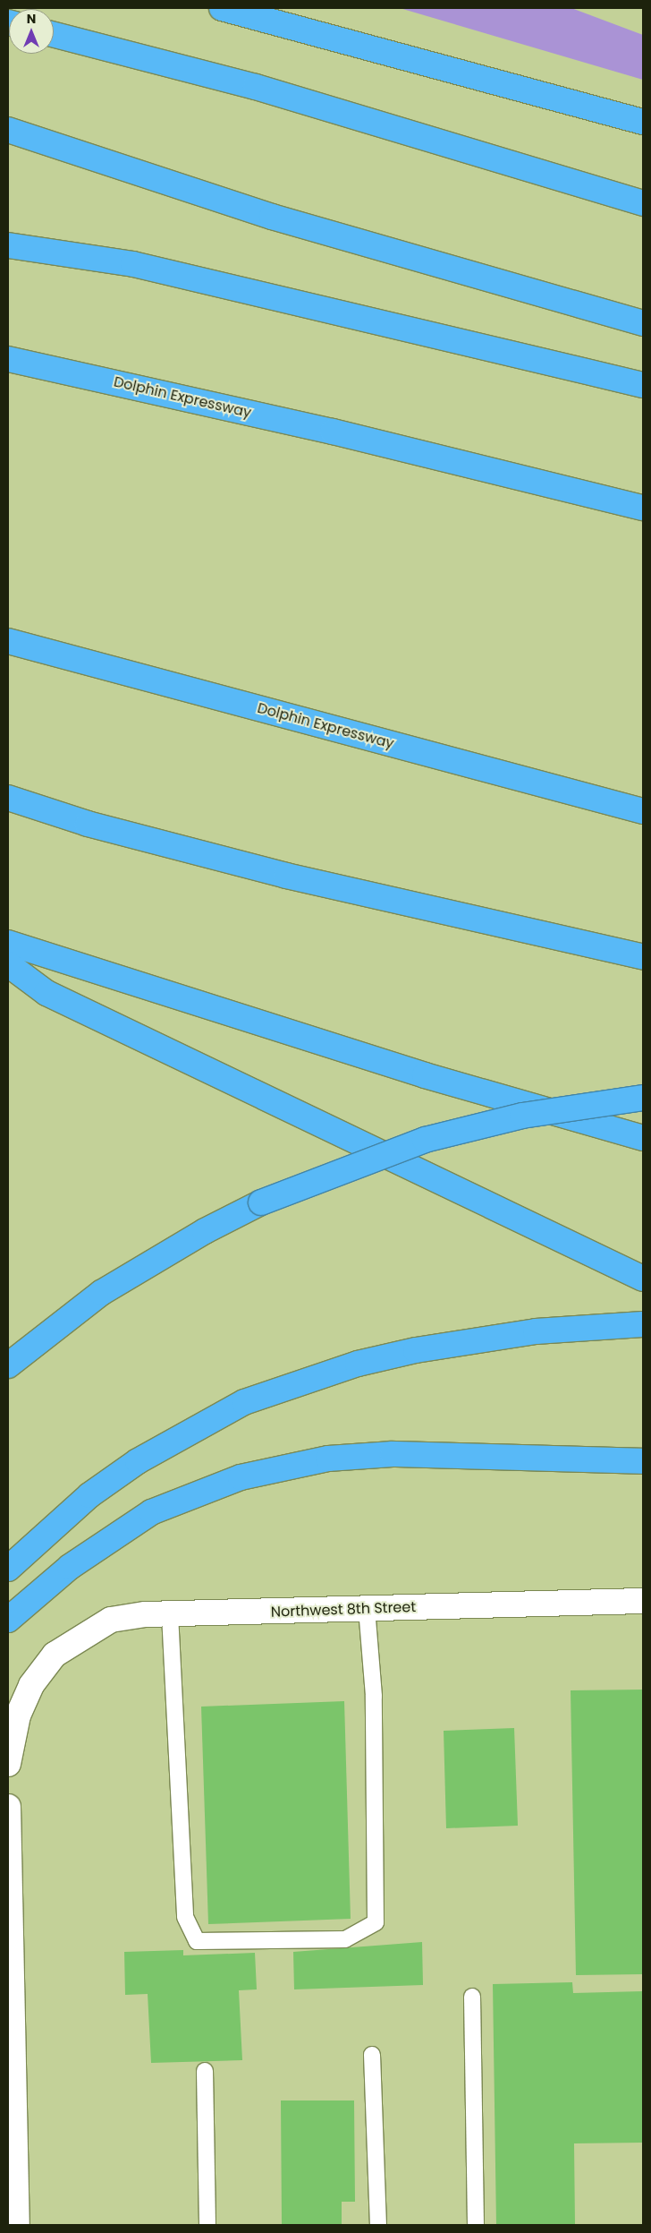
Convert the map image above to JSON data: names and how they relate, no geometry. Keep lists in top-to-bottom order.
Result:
{
  "streets": {
    "highway": ["Dolphin Expressway"],
    "street": ["Northwest 8th Street"]
  },
  "north": "top"
}
